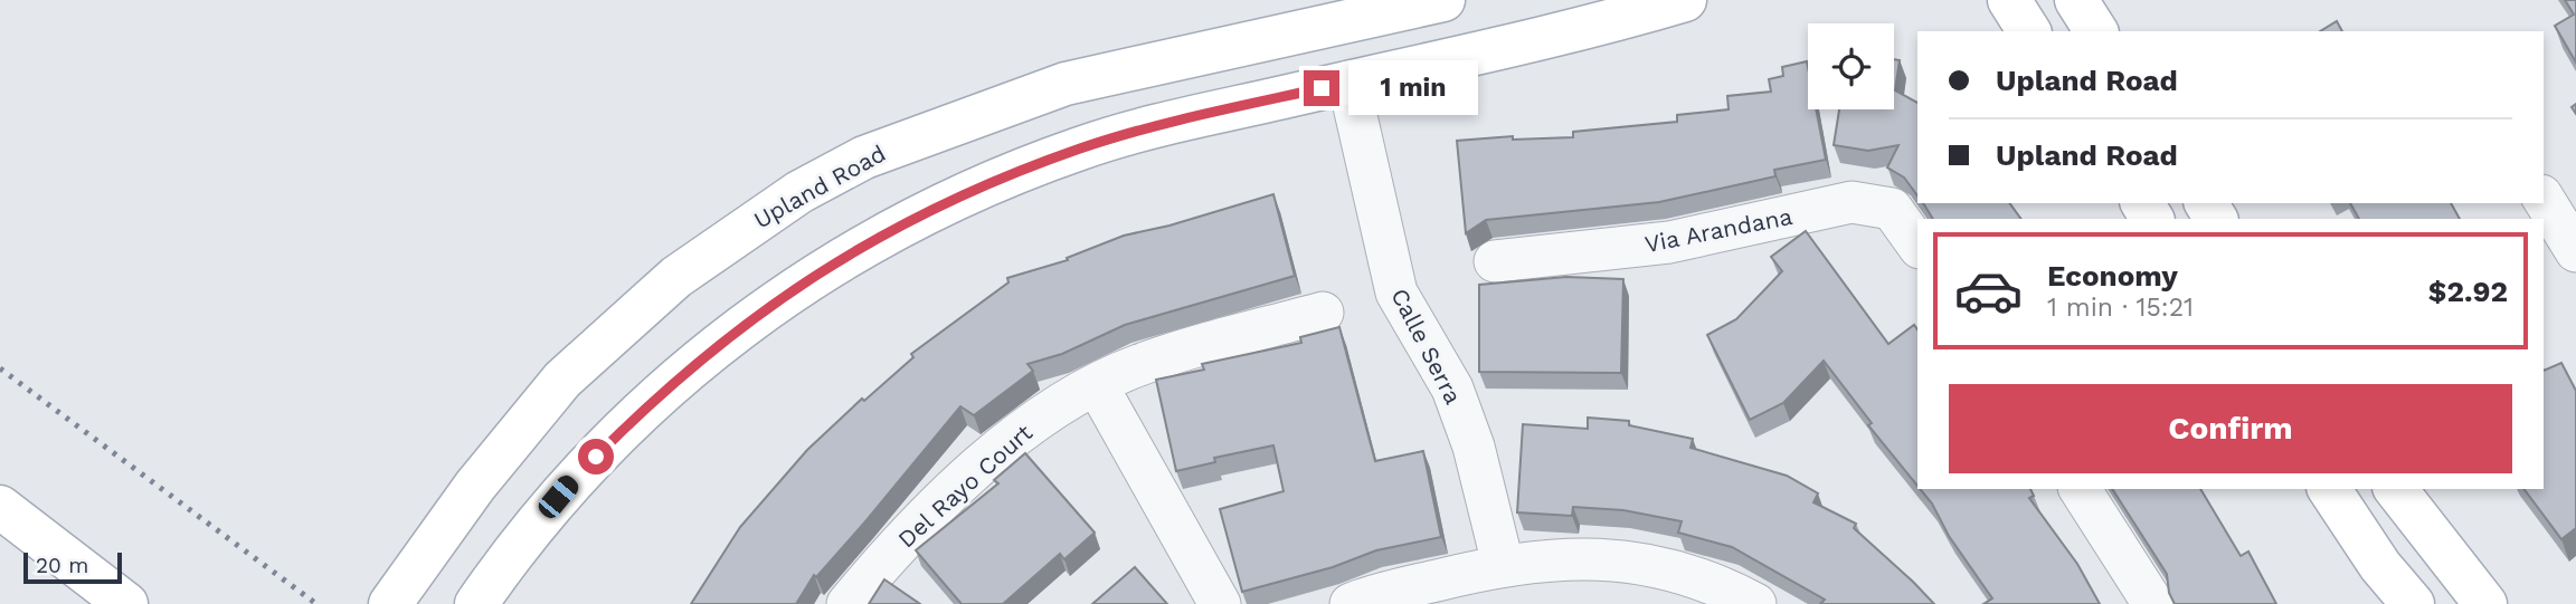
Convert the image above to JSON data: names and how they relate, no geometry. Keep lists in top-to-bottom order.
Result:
{
  "streets": {
    "main road": ["Upland Road"],
    "street": ["Via Arandana", "Calle Serra", "Del Rayo Court"]
  },
  "scale_bar": "20 m",
  "page": {
    "banner": ["Upland Road", "Upland Road"],
    "bubble": "1 min",
    "list": [
      {
        "name": "Economy",
        "note": "1 min · 15:21",
        "value": "$2.92"
      }
    ],
    "buttons": "Confirm",
    "scale": "20 m"
  }
}
